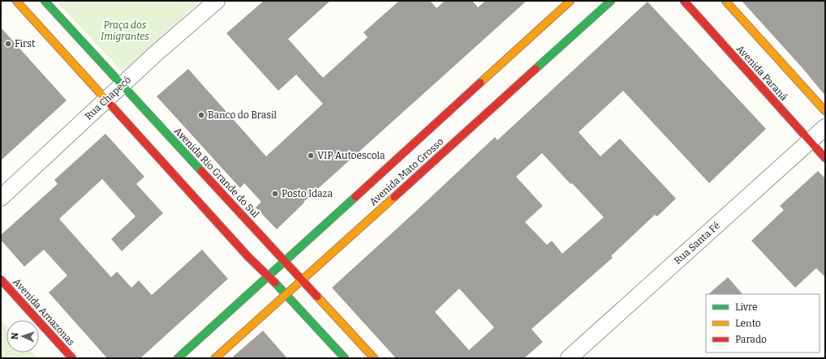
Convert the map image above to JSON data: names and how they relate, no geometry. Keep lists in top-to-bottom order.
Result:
{
  "streets": {
    "street": [
      "Avenida Paraná",
      "Rua Chapecó",
      "Avenida Mato Grosso",
      "Avenida Rio Grande do Sul",
      "Rua Santa Fé",
      "Avenida Amazonas"
    ]
  },
  "crossings": [
    ["Avenida Paraná", "Rua Santa Fé"],
    ["Rua Chapecó", "Avenida Rio Grande do Sul"],
    ["Avenida Mato Grosso", "Avenida Rio Grande do Sul"]
  ],
  "parks": ["Praça dos Imigrantes"],
  "places": [
    "First",
    "Banco do Brasil",
    "VIP Autoescola",
    "Posto Idaza"
  ],
  "legend": ["Livre", "Lento", "Parado"],
  "north": "left"
}
